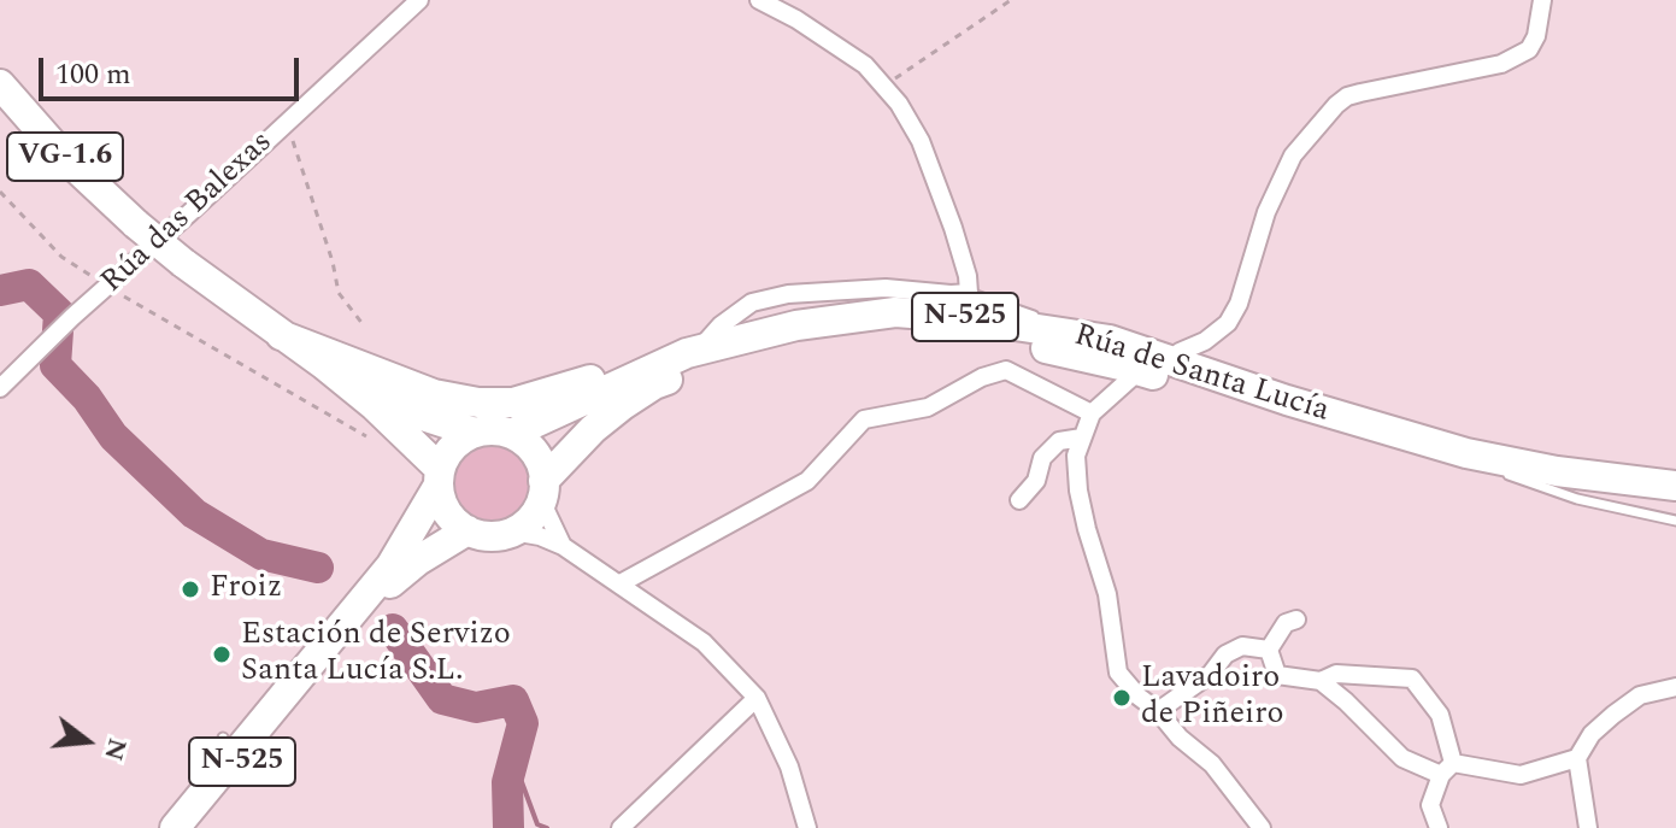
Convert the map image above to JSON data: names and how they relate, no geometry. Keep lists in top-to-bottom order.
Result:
{
  "streets": {
    "highway": ["VG-1.6", "N-525", "Rúa de Santa Lucía"],
    "street": ["Rúa das Balexas"]
  },
  "crossings": [
    ["VG-1.6", "N-525"],
    ["VG-1.6", "Rúa de Santa Lucía"],
    ["N-525", "Rúa de Santa Lucía"]
  ],
  "places": ["Froiz", "Estación de Servizo Santa Lucía S.L.", "Lavadoiro de Piñeiro"],
  "scale_bar": "100 m",
  "north": "right"
}
